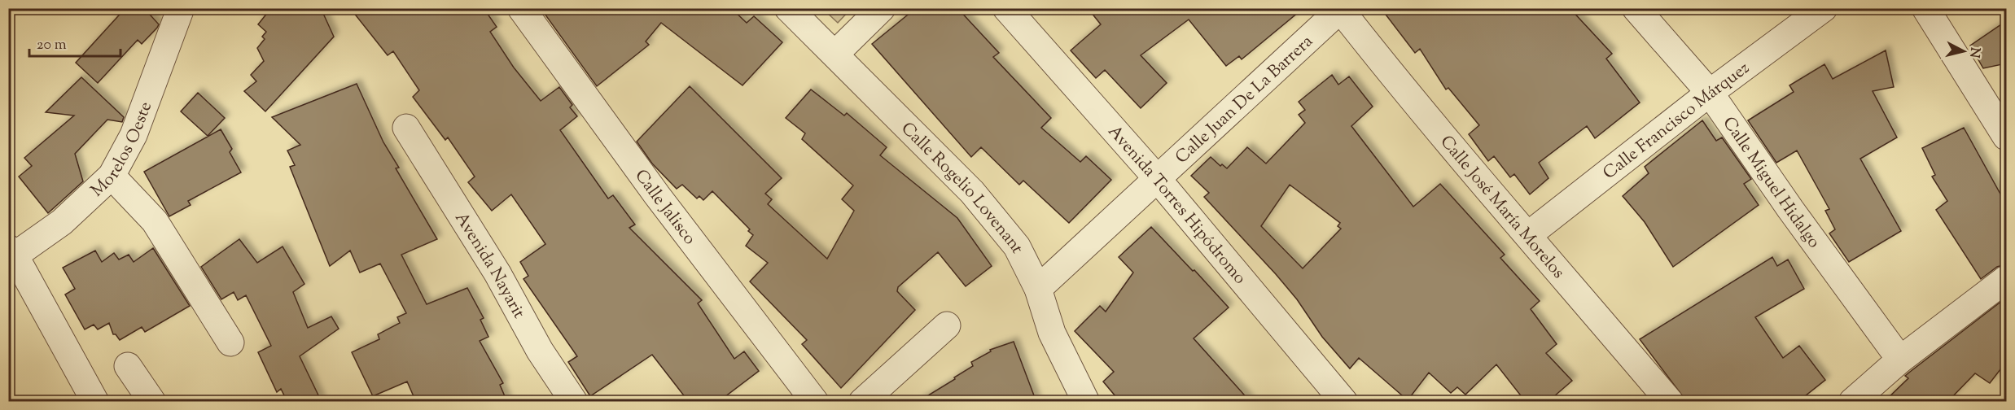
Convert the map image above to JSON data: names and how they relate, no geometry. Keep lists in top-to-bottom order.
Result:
{
  "streets": {
    "street": [
      "Calle Juan De La Barrera",
      "Calle Francisco Márquez",
      "Morelos Oeste",
      "Calle Miguel Hidalgo",
      "Calle Rogelio Lovenant",
      "Avenida Torres Hipódromo",
      "Calle Jalisco",
      "Calle José María Morelos",
      "Avenida Nayarit"
    ]
  },
  "crossings": [
    ["Calle Juan De La Barrera", "Calle Rogelio Lovenant"],
    ["Calle Juan De La Barrera", "Avenida Torres Hipódromo"],
    ["Calle Juan De La Barrera", "Calle José María Morelos"],
    ["Calle Francisco Márquez", "Calle Miguel Hidalgo"],
    ["Calle Francisco Márquez", "Calle José María Morelos"]
  ],
  "scale_bar": "20 m",
  "north": "right"
}
